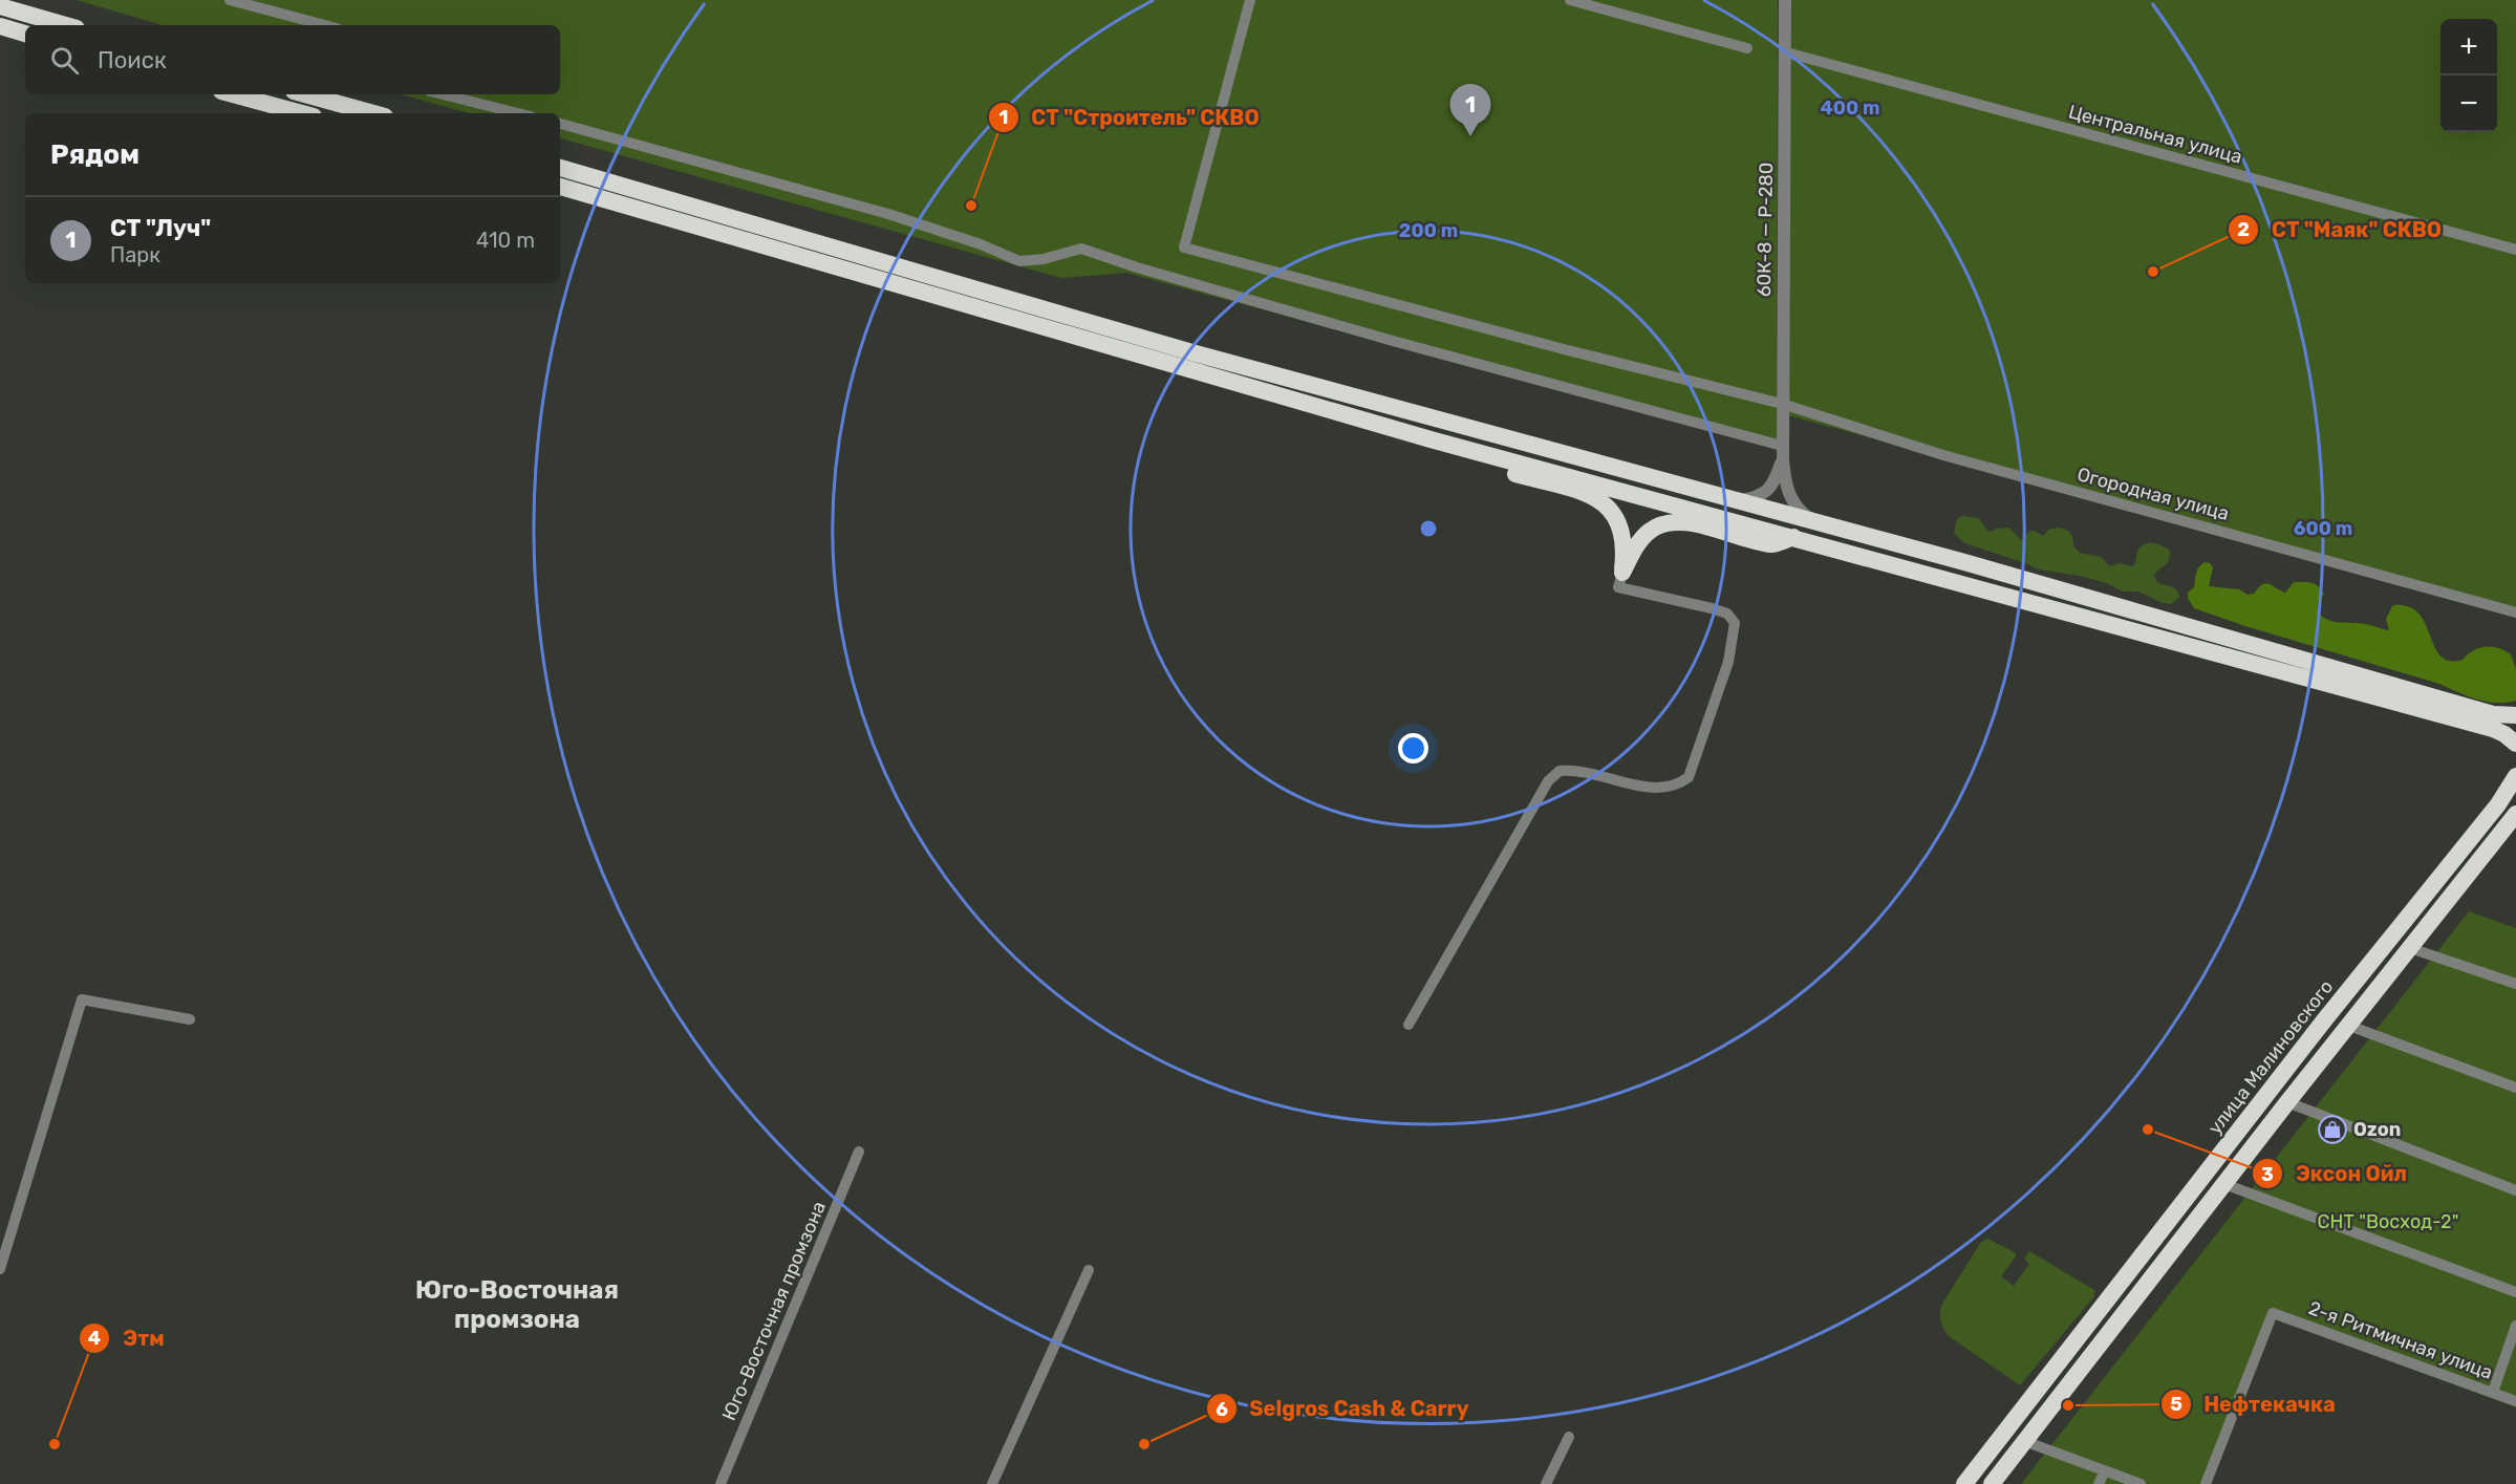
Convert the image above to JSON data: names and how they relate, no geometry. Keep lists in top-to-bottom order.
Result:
{
  "streets": {
    "highway": ["улица Малиновского"],
    "street": [
      "Центральная улица",
      "60К-8 — Р-280",
      "Огородная улица",
      "Юго-Восточная промзона",
      "2-я Ритмичная улица"
    ]
  },
  "crossings": [
    ["Центральная улица", "60К-8 — Р-280"],
    ["60К-8 — Р-280", "Огородная улица"]
  ],
  "districts": ["Юго-Восточная промзона"],
  "parks": ["СНТ \"Восход-2\""],
  "places": {
    "other": [
      "СТ \"Строитель\" СКВО",
      "СТ \"Маяк\" СКВО",
      "Эксон Ойл",
      "Нефтекачка",
      "Этм",
      "Selgros Cash & Carry"
    ],
    "shop": ["Ozon"]
  },
  "page": {
    "map_buttons": ["+", "−"],
    "search": "Поиск",
    "pins": "1",
    "heading": "Рядом",
    "list": [
      {
        "mark": "1",
        "name": "СТ \"Луч\"",
        "note": "Парк",
        "value": "410 m"
      }
    ]
  },
  "rings": ["400 m", "200 m", "600 m"]
}
